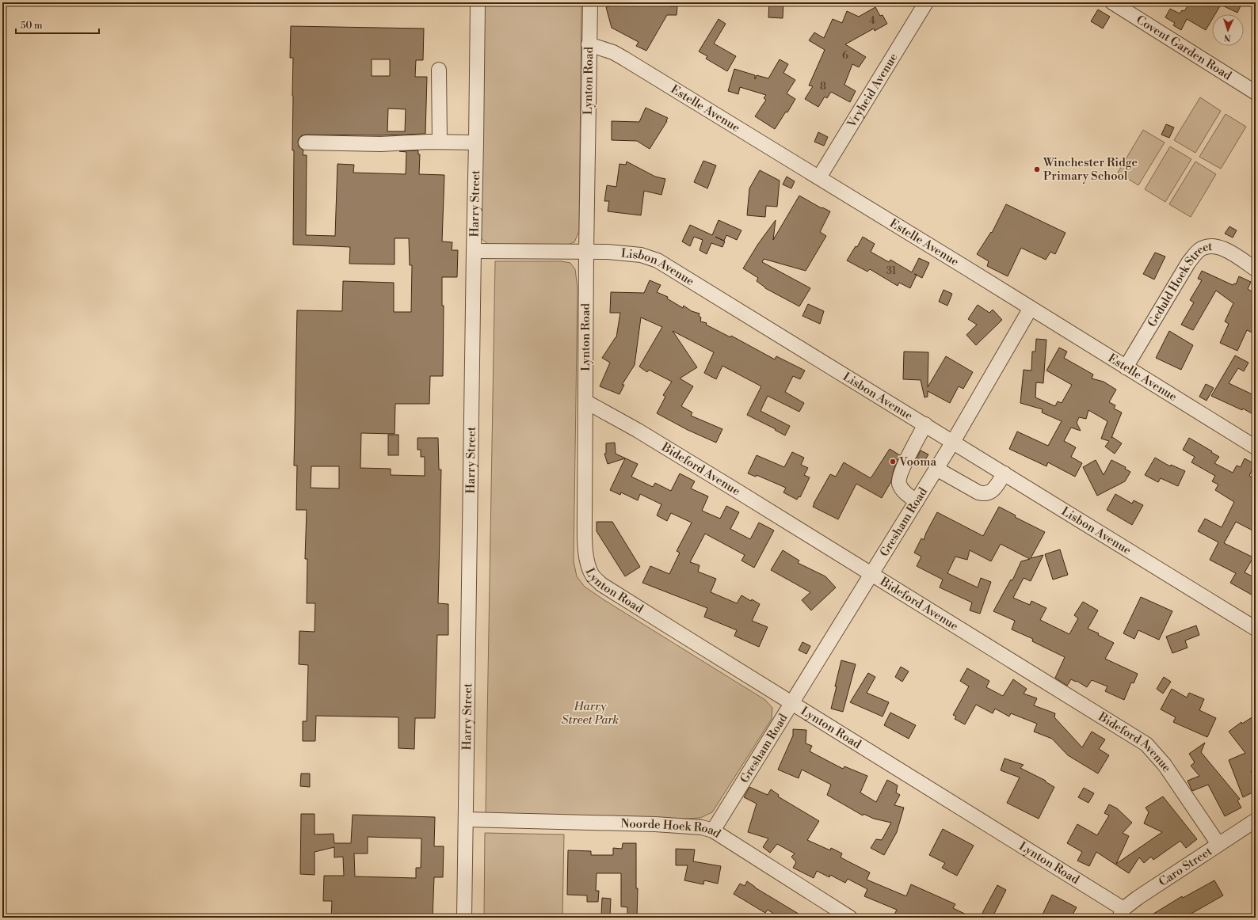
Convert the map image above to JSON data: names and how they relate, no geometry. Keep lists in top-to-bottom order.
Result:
{
  "streets": {
    "street": [
      "Covent Garden Road",
      "Lynton Road",
      "Vryheid Avenue",
      "Estelle Avenue",
      "Harry Street",
      "Lisbon Avenue",
      "Geduld Hoek Street",
      "Bideford Avenue",
      "Gresham Road",
      "Noorde Hoek Road",
      "Caro Street"
    ]
  },
  "crossings": [
    ["Lynton Road", "Estelle Avenue"],
    ["Lynton Road", "Lisbon Avenue"],
    ["Lynton Road", "Bideford Avenue"],
    ["Lynton Road", "Gresham Road"],
    ["Lynton Road", "Caro Street"],
    ["Vryheid Avenue", "Estelle Avenue"],
    ["Estelle Avenue", "Geduld Hoek Street"],
    ["Estelle Avenue", "Gresham Road"],
    ["Harry Street", "Lisbon Avenue"],
    ["Harry Street", "Noorde Hoek Road"],
    ["Lisbon Avenue", "Gresham Road"],
    ["Bideford Avenue", "Gresham Road"],
    ["Bideford Avenue", "Caro Street"],
    ["Gresham Road", "Noorde Hoek Road"]
  ],
  "parks": ["Harry Street Park"],
  "places": ["Winchester Ridge Primary School", "Vooma"],
  "house_numbers": [
    "4",
    "6",
    "8",
    "31"
  ],
  "scale_bar": "50 m",
  "north": "bottom"
}
